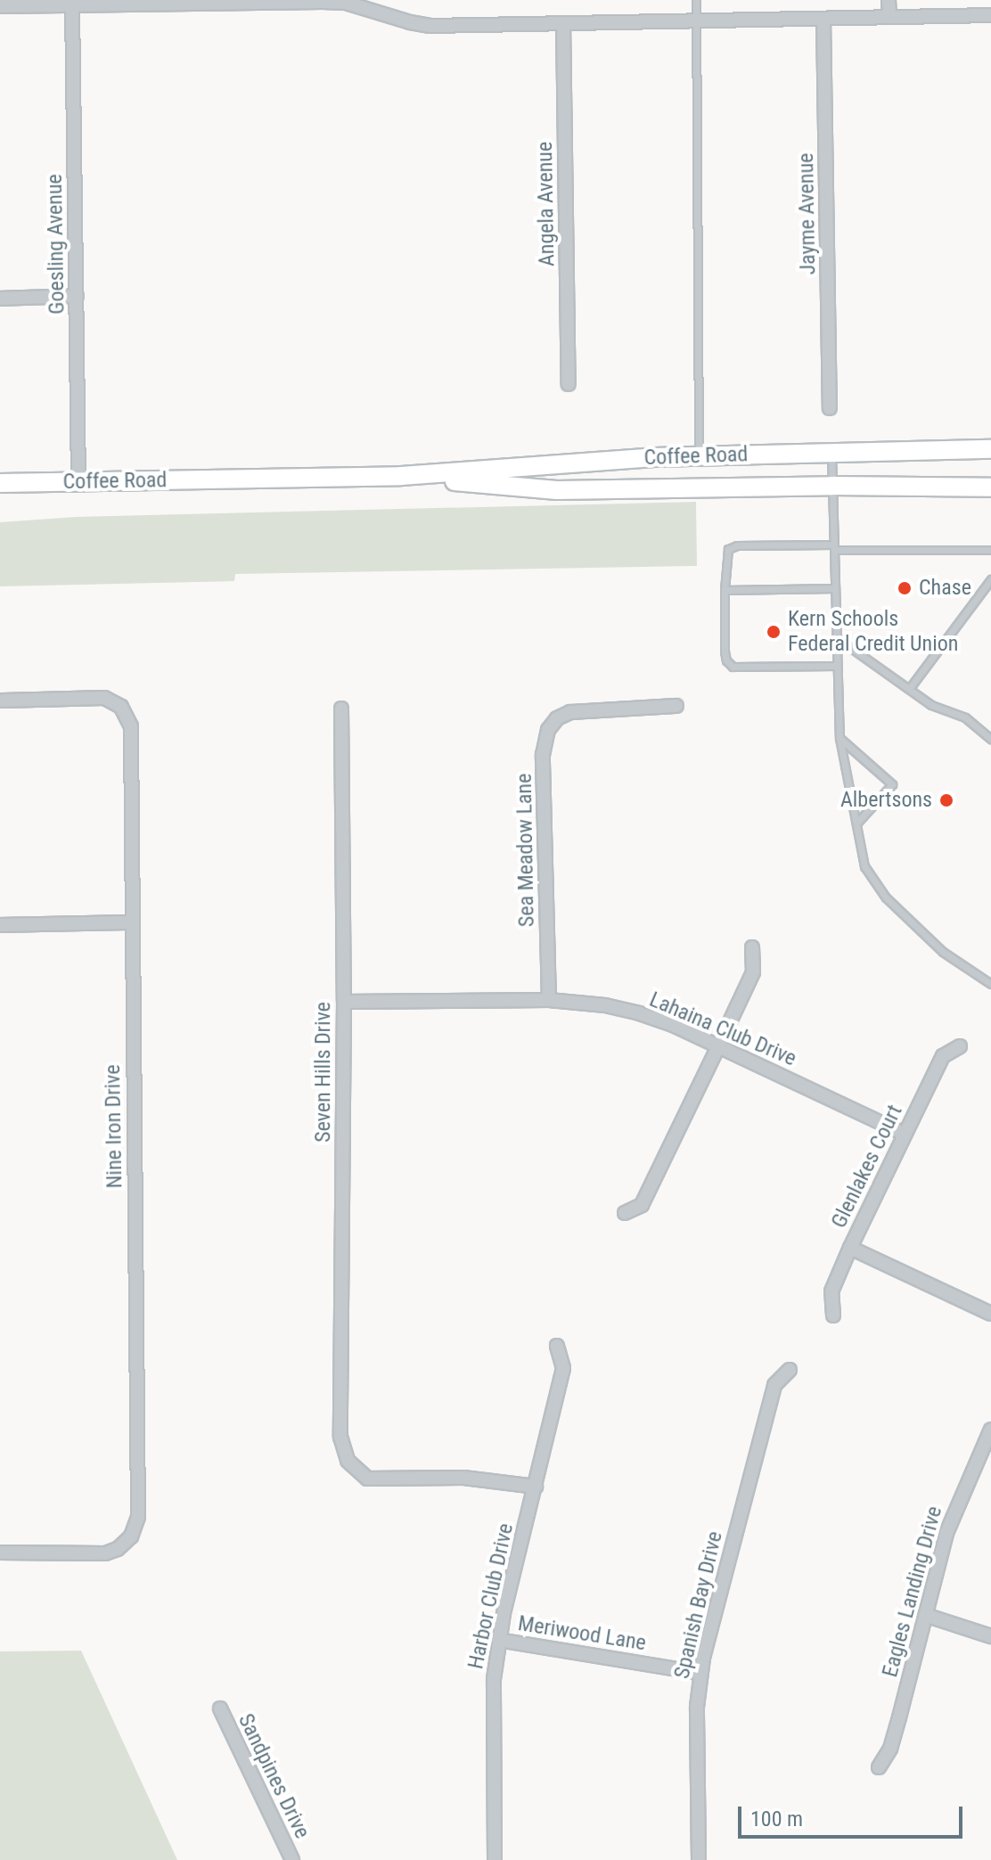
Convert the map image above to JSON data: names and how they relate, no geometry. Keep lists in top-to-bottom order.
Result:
{
  "streets": {
    "main road": ["Coffee Road"],
    "street": [
      "Angela Avenue",
      "Jayme Avenue",
      "Goesling Avenue",
      "Sea Meadow Lane",
      "Lahaina Club Drive",
      "Seven Hills Drive",
      "Nine Iron Drive",
      "Glenlakes Court",
      "Eagles Landing Drive",
      "Harbor Club Drive",
      "Spanish Bay Drive",
      "Meriwood Lane",
      "Sandpines Drive"
    ]
  },
  "crossings": [
    ["Goesling Avenue", "Coffee Road"],
    ["Sea Meadow Lane", "Lahaina Club Drive"],
    ["Lahaina Club Drive", "Seven Hills Drive"],
    ["Lahaina Club Drive", "Glenlakes Court"],
    ["Seven Hills Drive", "Harbor Club Drive"],
    ["Harbor Club Drive", "Meriwood Lane"],
    ["Spanish Bay Drive", "Meriwood Lane"]
  ],
  "places": ["Chase", "Kern Schools Federal Credit Union", "Albertsons"],
  "scale_bar": "100 m"
}
